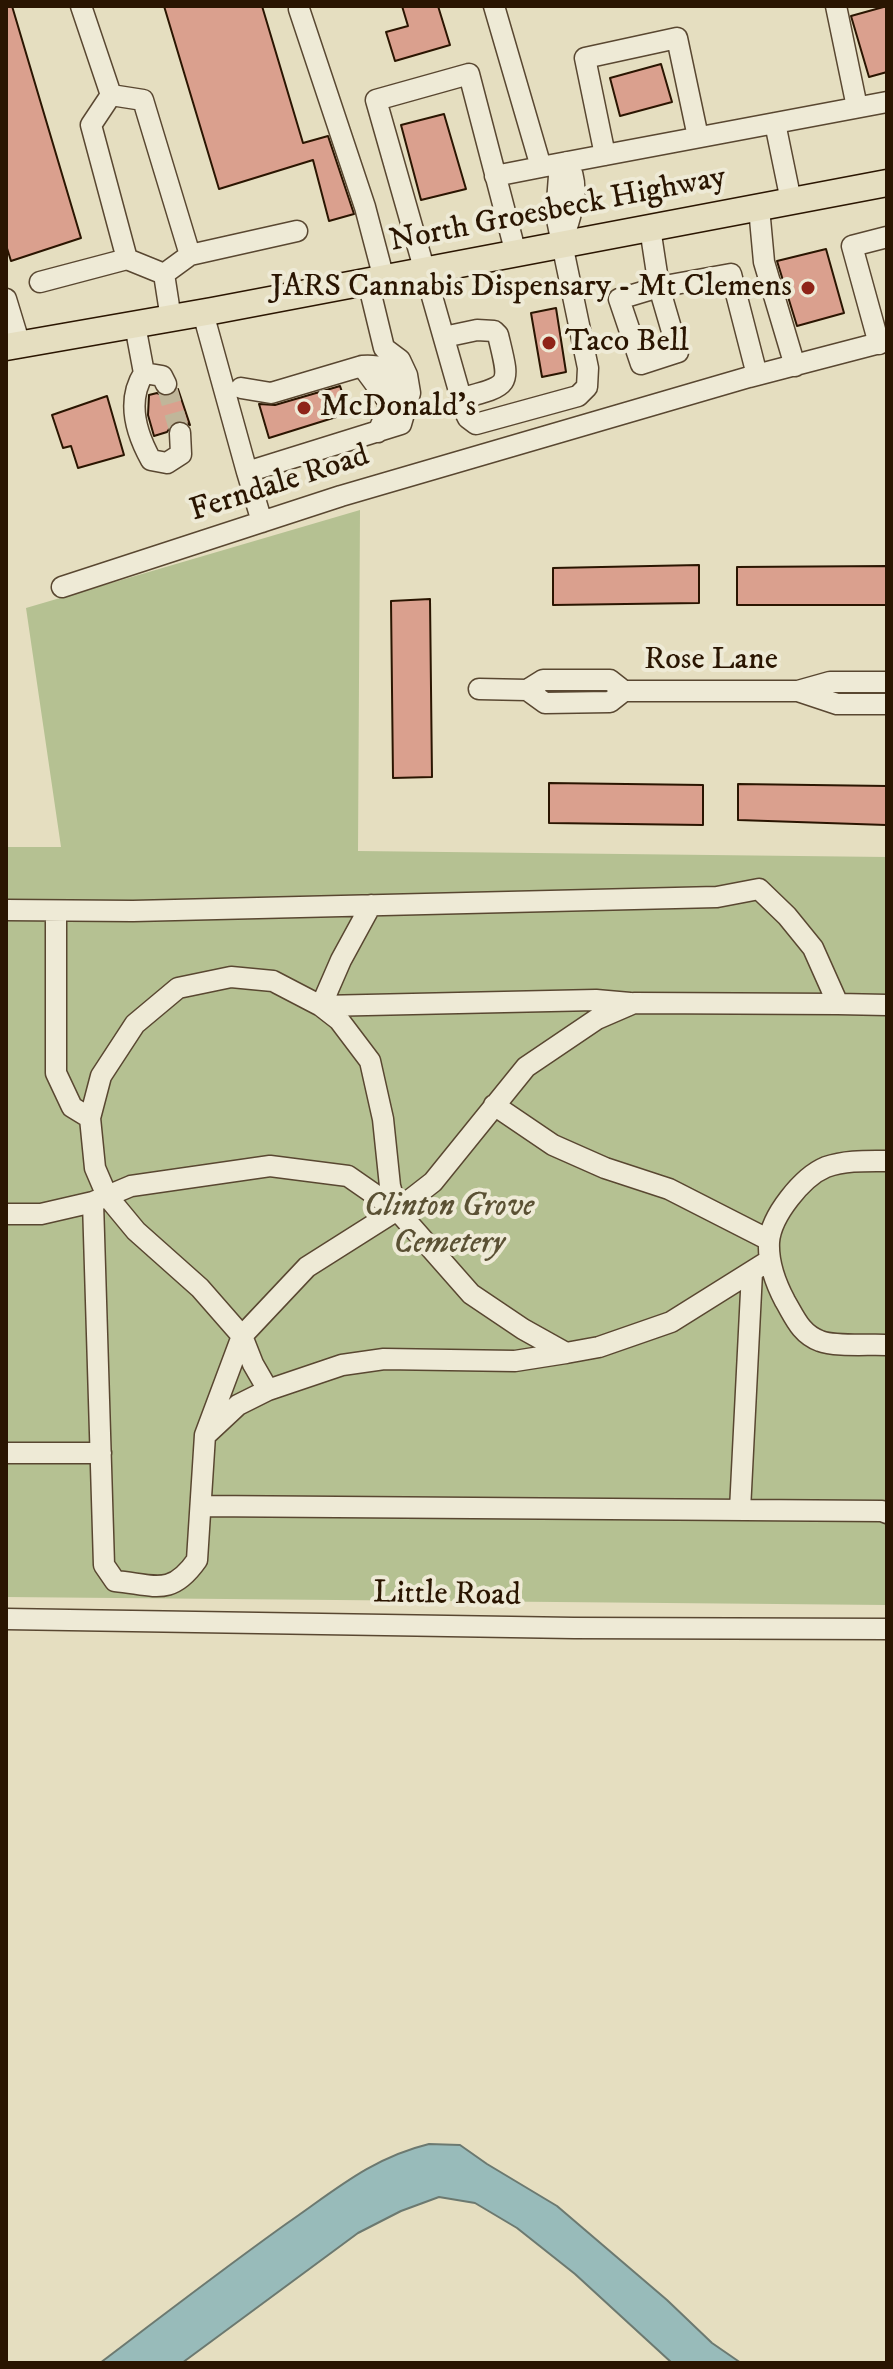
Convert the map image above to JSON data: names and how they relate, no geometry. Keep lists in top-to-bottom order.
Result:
{
  "streets": {
    "main road": ["North Groesbeck Highway"],
    "street": ["Ferndale Road", "Rose Lane", "Little Road"]
  },
  "parks": ["Clinton Grove Cemetery"],
  "places": ["JARS Cannabis Dispensary - Mt Clemens", "Taco Bell", "McDonald's"]
}
